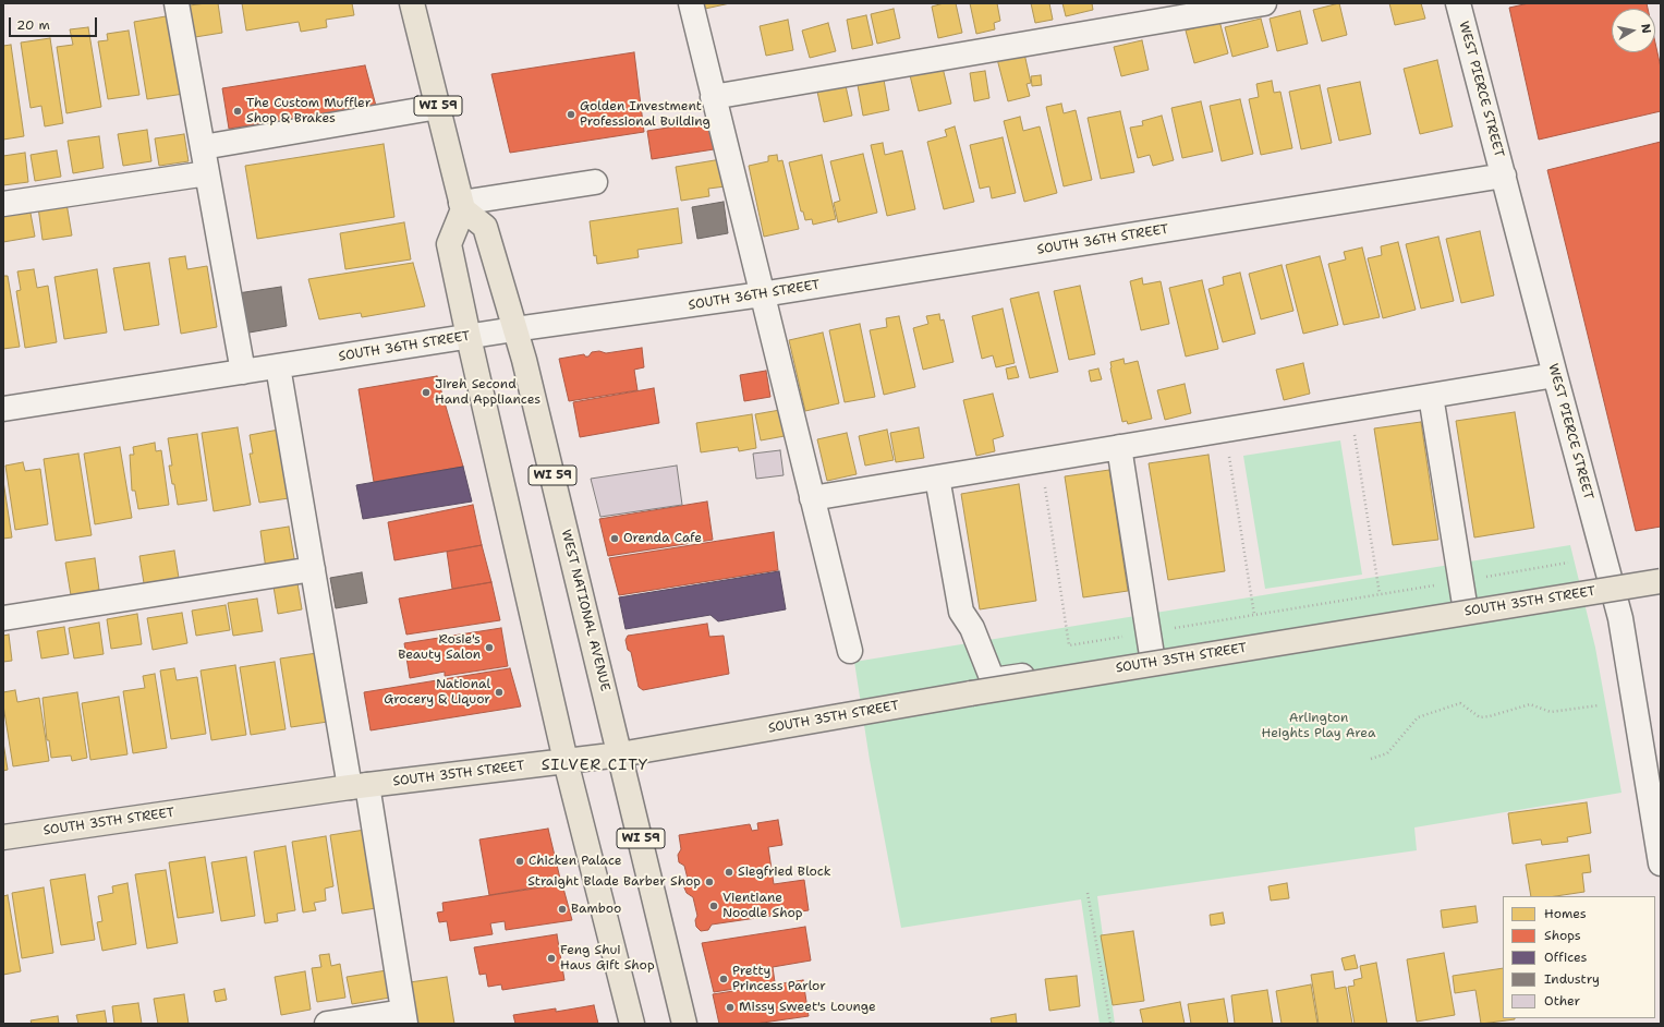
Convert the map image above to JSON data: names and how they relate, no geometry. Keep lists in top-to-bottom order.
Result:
{
  "streets": {
    "main road": ["WI 59", "SOUTH 35TH STREET", "WEST NATIONAL AVENUE"],
    "street": ["WEST PIERCE STREET", "SOUTH 36TH STREET"]
  },
  "crossings": [
    ["WEST PIERCE STREET", "SOUTH 36TH STREET"],
    ["WI 59", "WEST NATIONAL AVENUE"],
    ["SOUTH 36TH STREET", "WEST NATIONAL AVENUE"],
    ["SOUTH 35TH STREET", "WEST NATIONAL AVENUE"]
  ],
  "districts": ["SILVER CITY"],
  "parks": ["Arlington Heights Play Area"],
  "places": [
    "The Custom Muffler Shop & Brakes",
    "Golden Investment Professional Building",
    "Jireh Second Hand Appliances",
    "Orenda Cafe",
    "Rosie's Beauty Salon",
    "National Grocery & Liquor",
    "Chicken Palace",
    "Siegfried Block",
    "Straight Blade Barber Shop",
    "Vientiane Noodle Shop",
    "Bamboo",
    "Feng Shui Haus Gift Shop",
    "Pretty Princess Parlor",
    "Missy Sweet's Lounge"
  ],
  "legend": [
    "Homes",
    "Shops",
    "Offices",
    "Industry",
    "Other"
  ],
  "scale_bar": "20 m",
  "north": "right"
}
